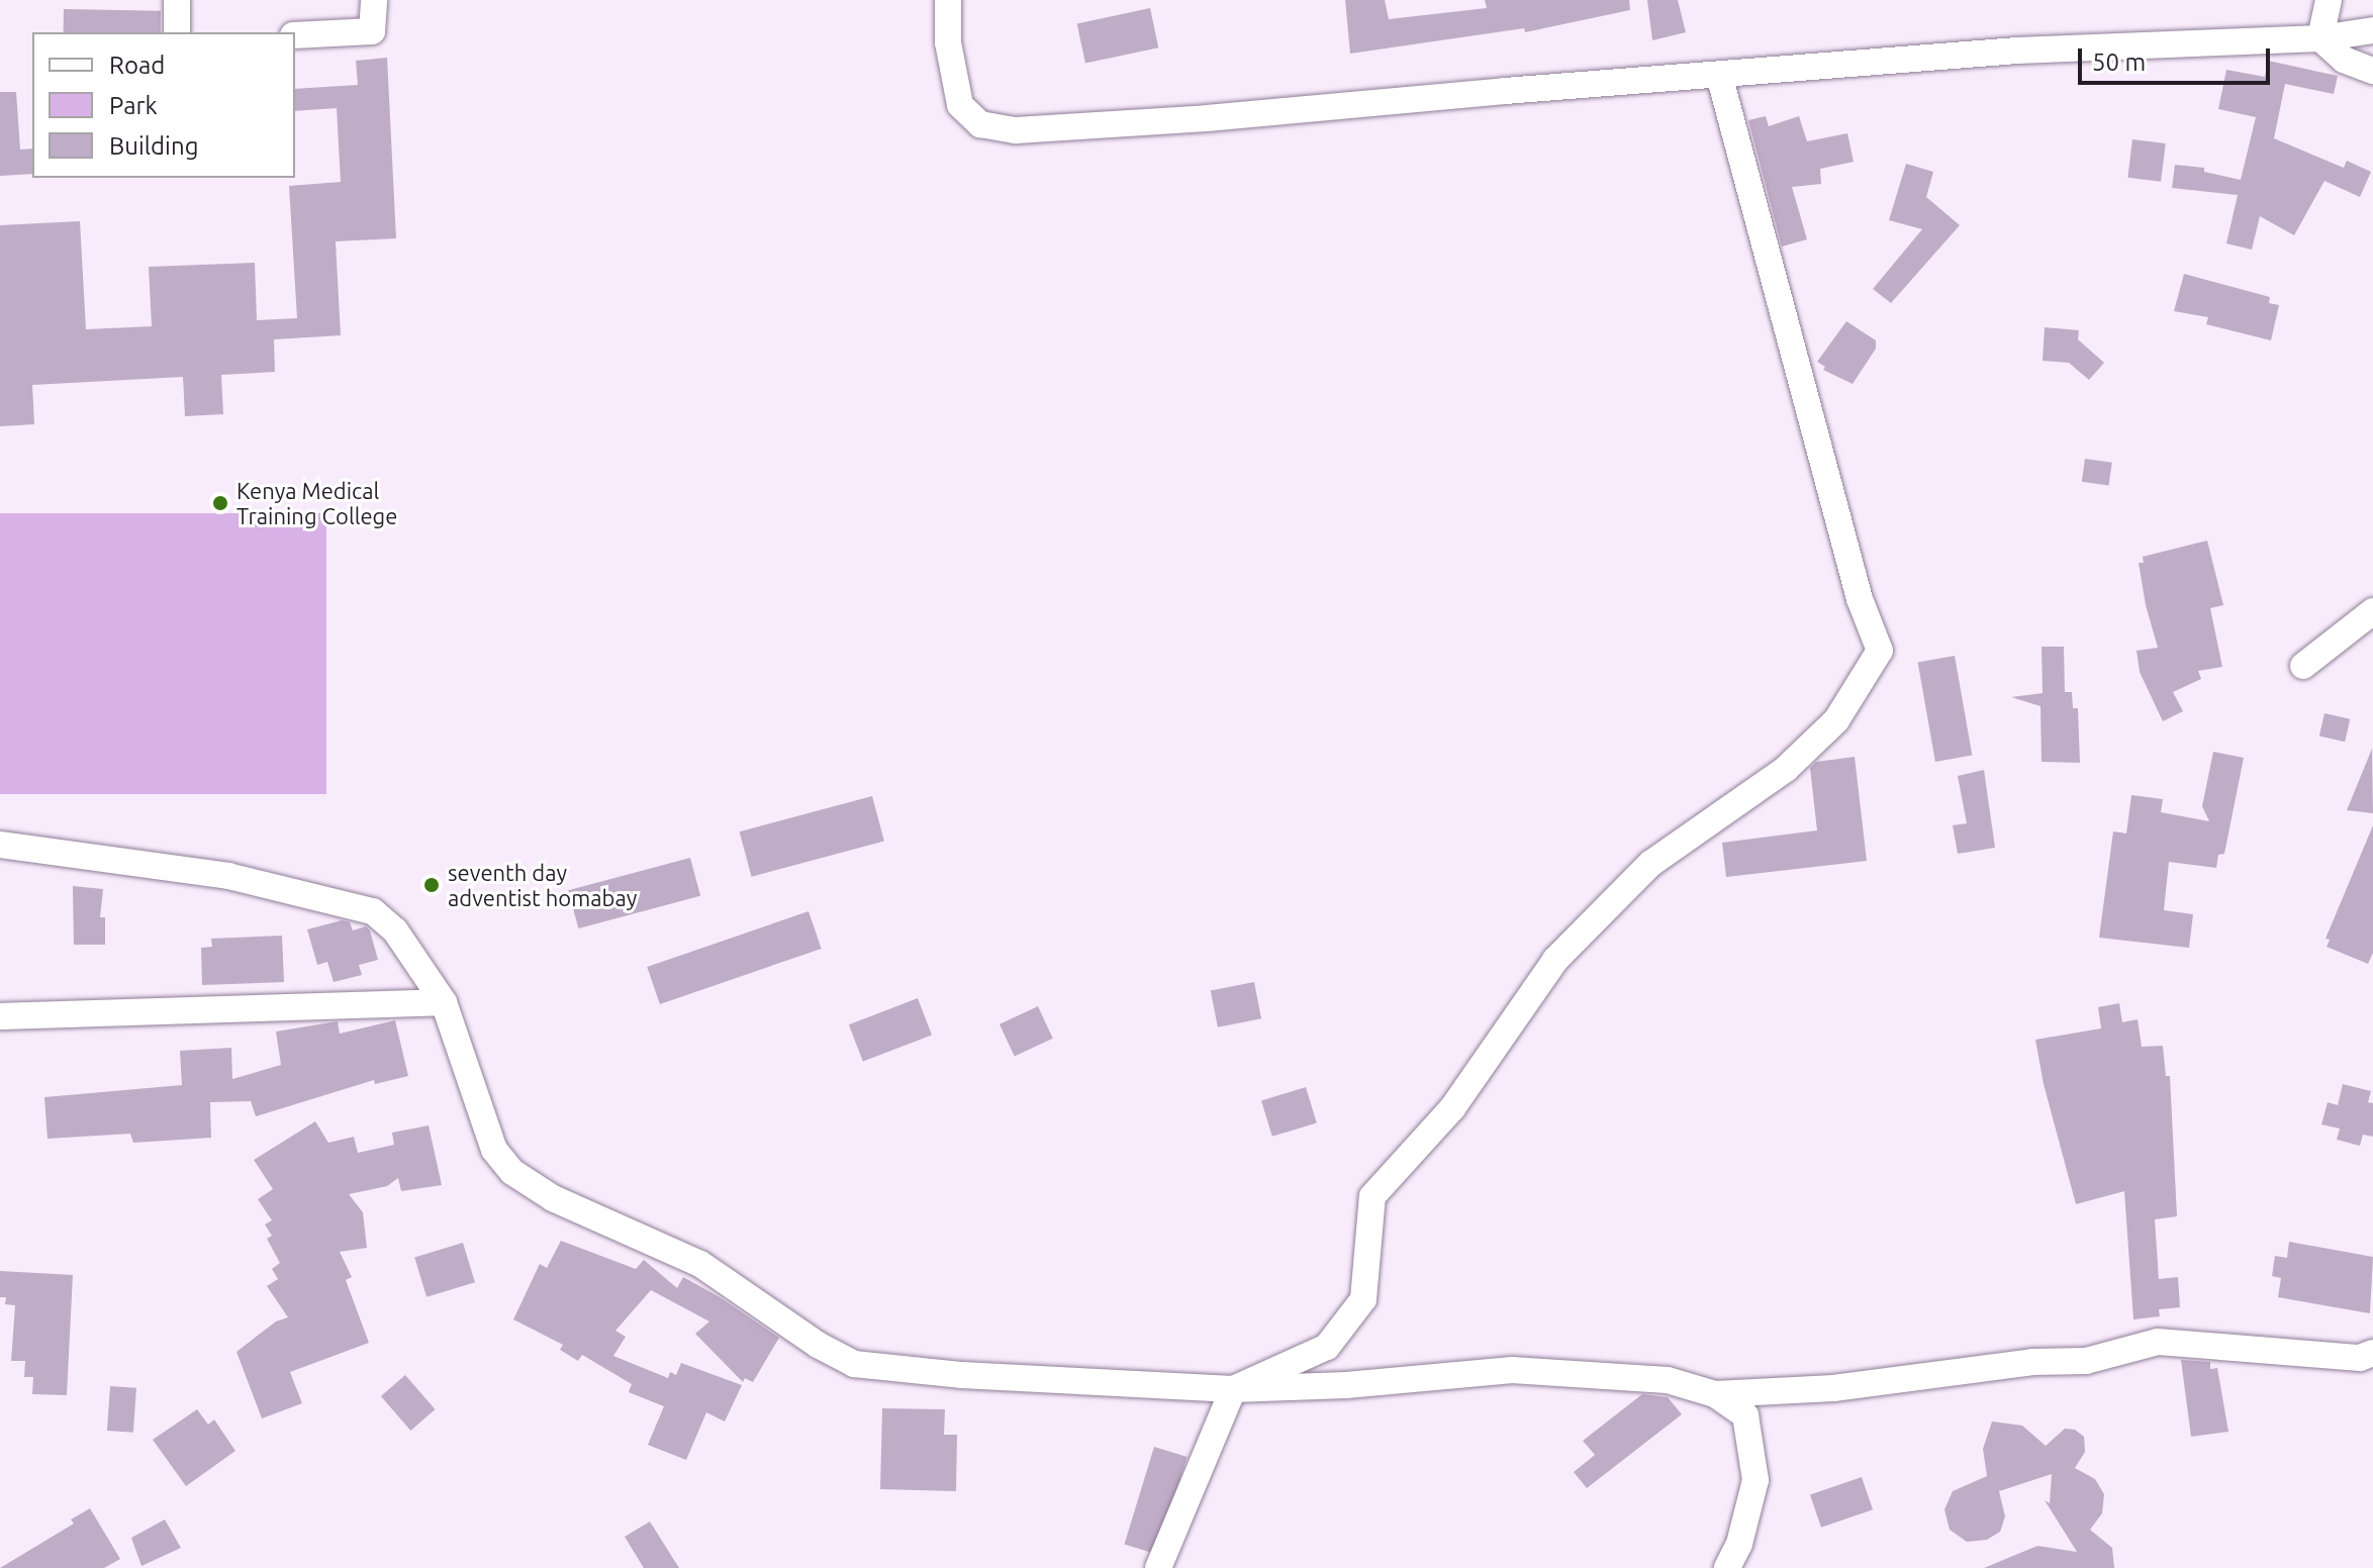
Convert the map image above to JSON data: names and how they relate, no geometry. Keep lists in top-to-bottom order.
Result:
{
  "places": ["Kenya Medical Training College", "seventh day adventist homabay"],
  "legend": ["Road", "Park", "Building"],
  "scale_bar": "50 m"
}
